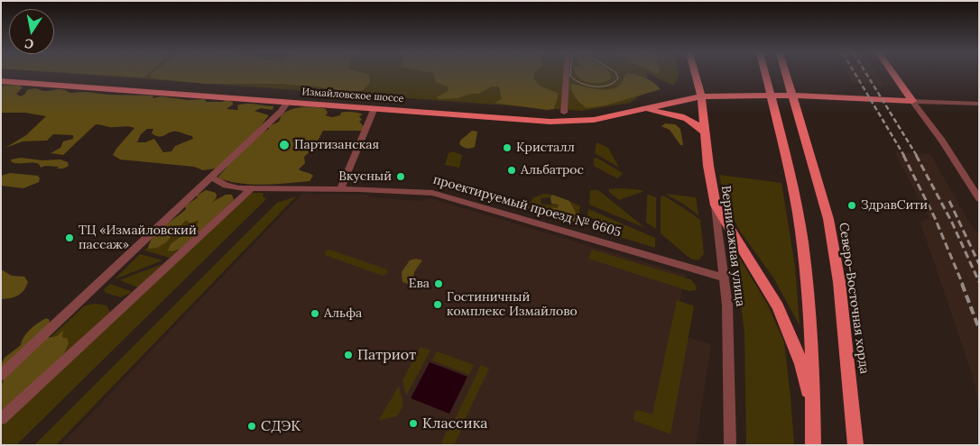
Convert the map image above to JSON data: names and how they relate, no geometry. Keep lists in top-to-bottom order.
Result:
{
  "streets": {
    "main road": ["Измайловское шоссе", "Вернисажная улица", "Северо-Восточная хорда"],
    "street": ["проектируемый проезд № 6605"]
  },
  "crossings": [
    ["Измайловское шоссе", "Вернисажная улица"],
    ["проектируемый проезд № 6605", "Вернисажная улица"]
  ],
  "places": [
    "Партизанская",
    "Кристалл",
    "Альбатрос",
    "Вкусный",
    "ЗдравСити",
    "ТЦ «Измайловский пассаж»",
    "Ева",
    "Гостиничный комплекс Измайлово",
    "Альфа",
    "Патриот",
    "Классика",
    "СДЭК"
  ],
  "north": "bottom"
}
